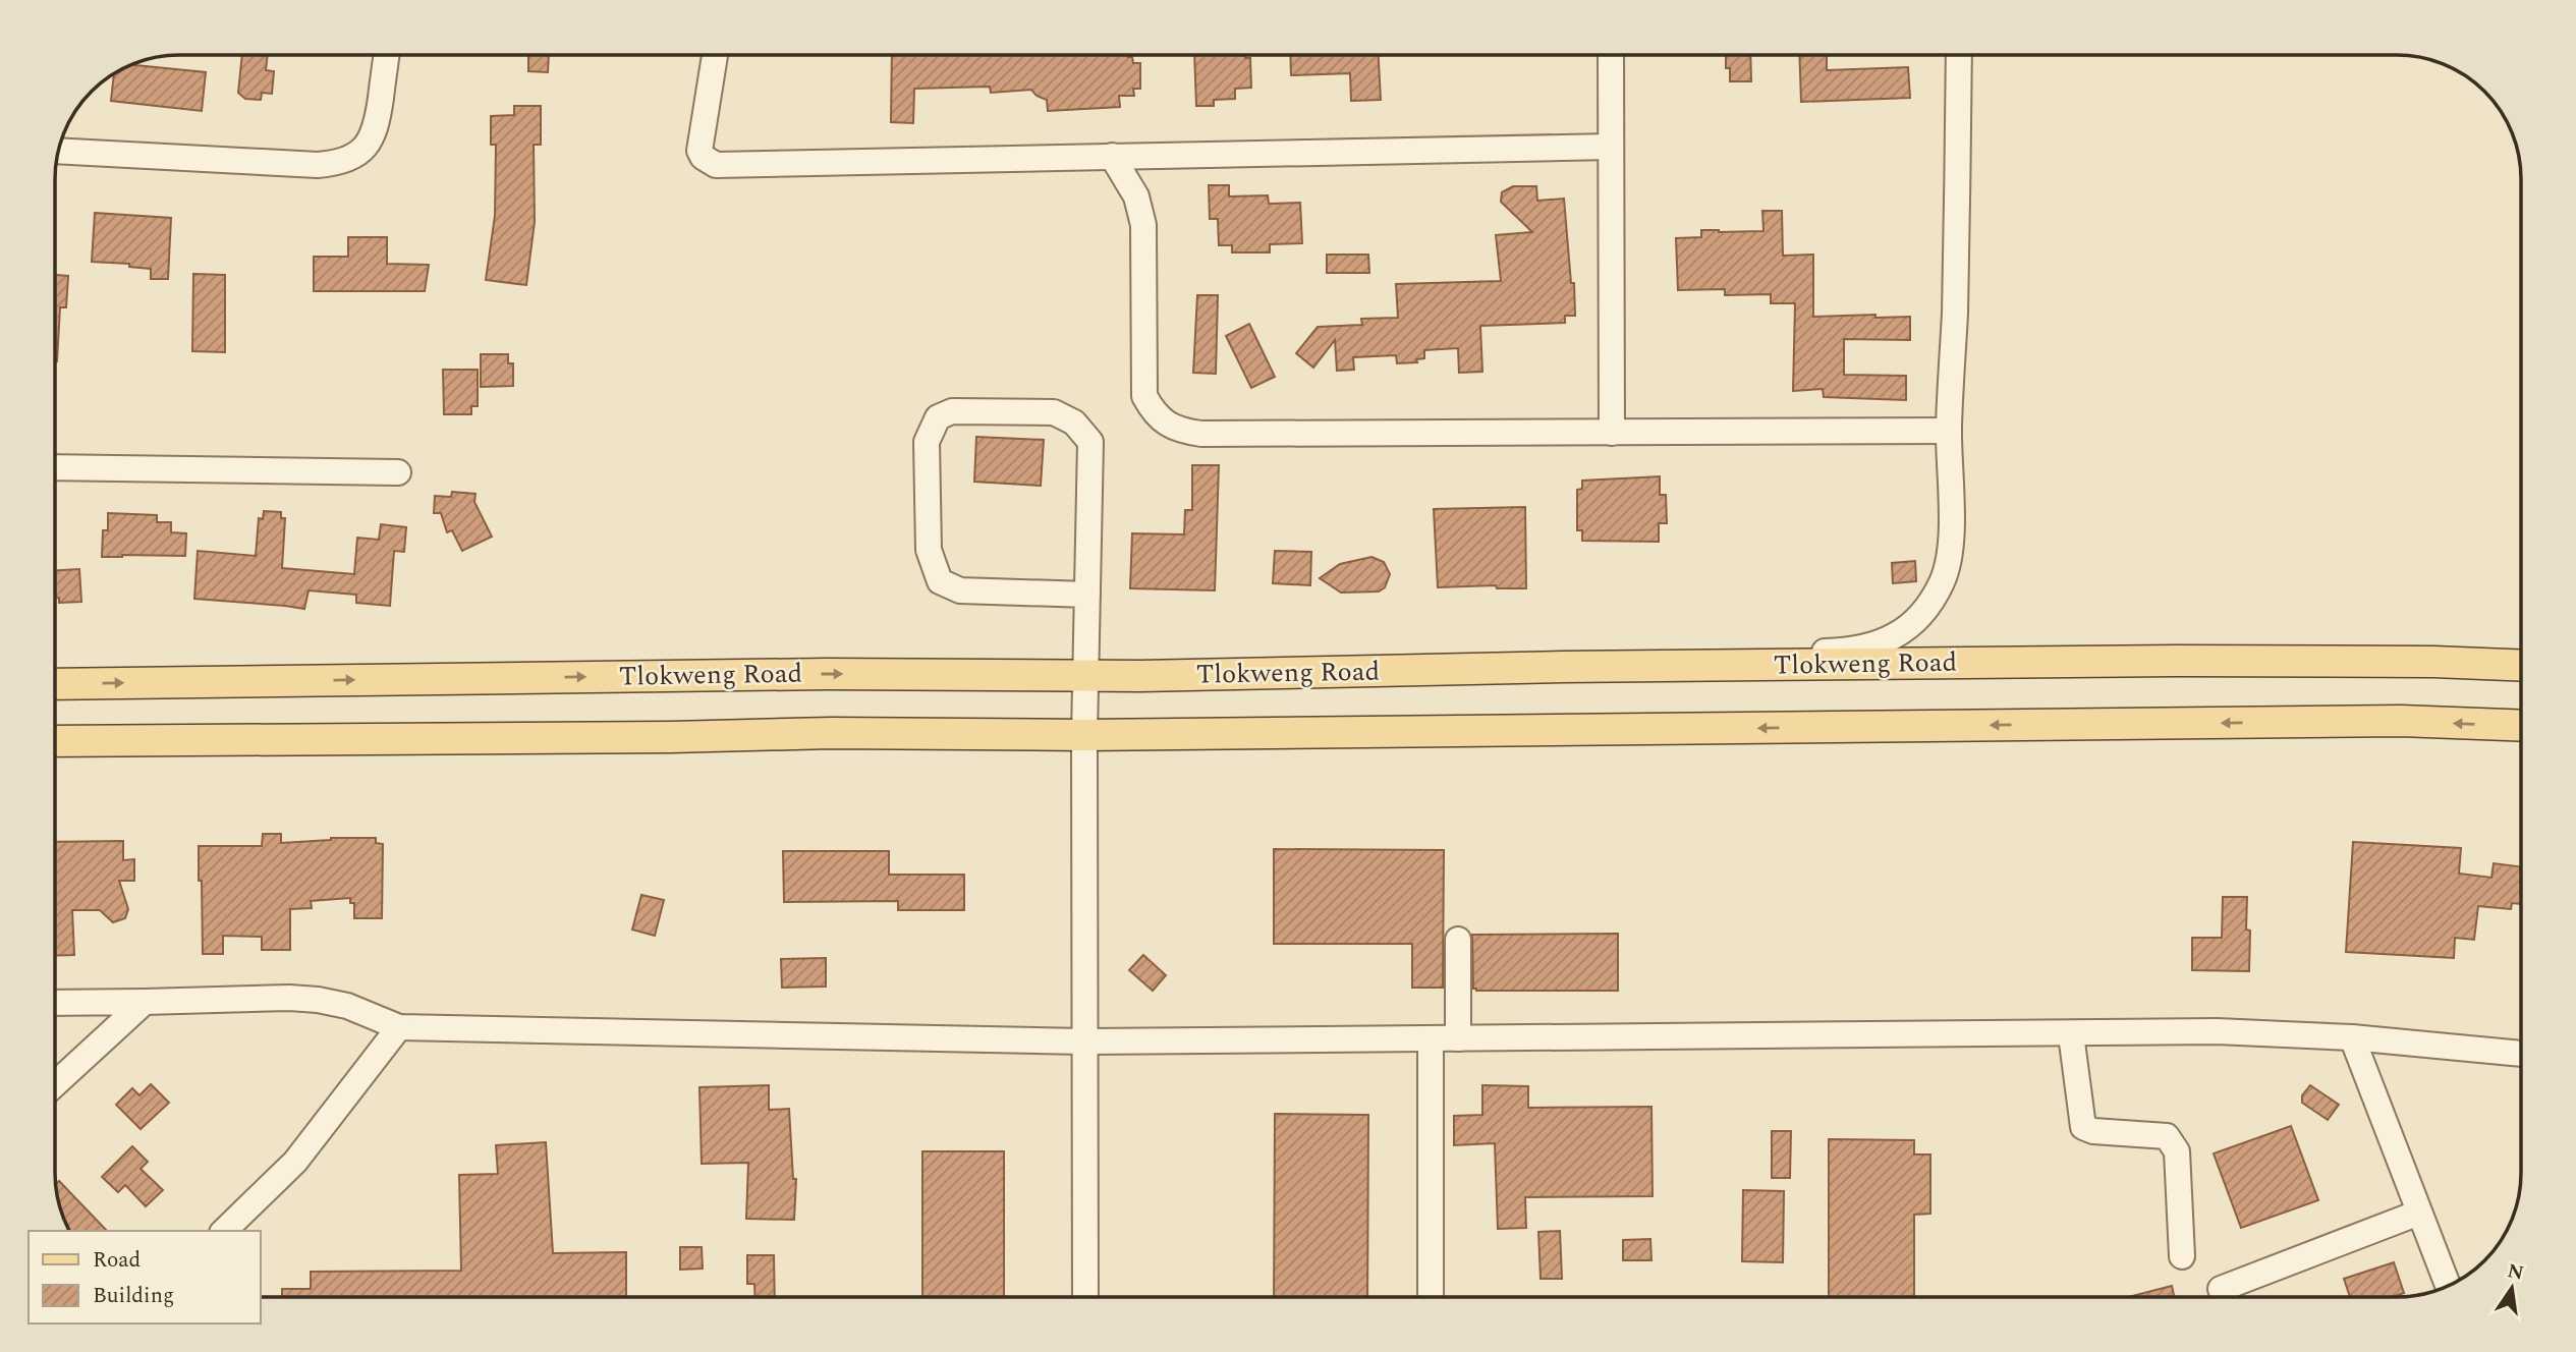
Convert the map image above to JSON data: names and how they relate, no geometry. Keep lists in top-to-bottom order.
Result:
{
  "streets": {
    "main road": ["Tlokweng Road"]
  },
  "legend": ["Road", "Building"],
  "north": "top"
}
